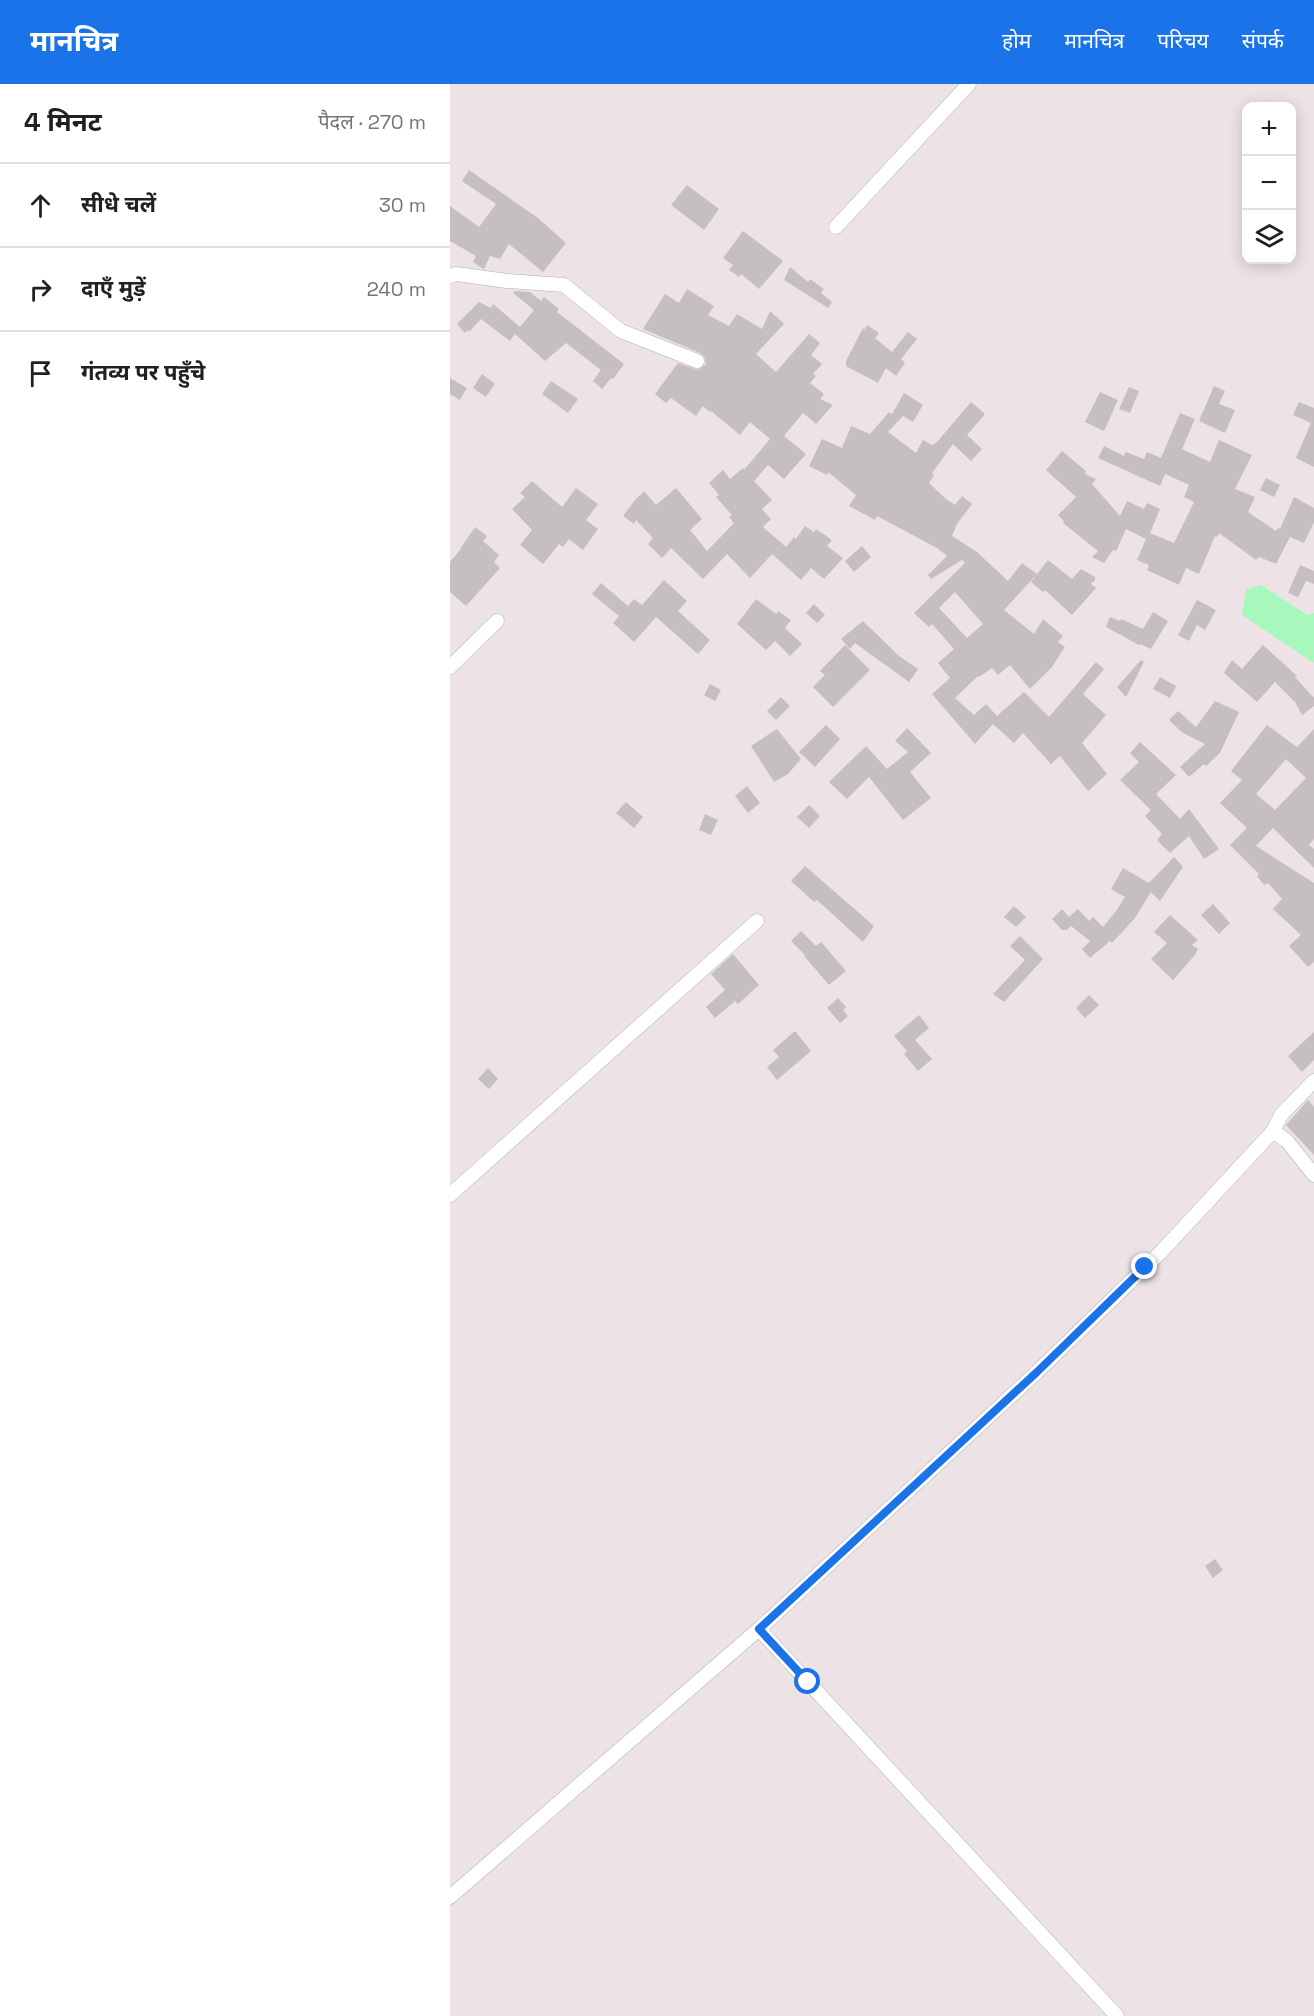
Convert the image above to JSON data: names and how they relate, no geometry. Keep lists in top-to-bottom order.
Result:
{
  "page": {
    "header": "मानचित्र",
    "nav": [
      "होम",
      "मानचित्र",
      "परिचय",
      "संपर्क"
    ],
    "heading": ["4 मिनट", "पैदल · 270 m"],
    "map_buttons": ["+", "−"],
    "list": [
      ["सीधे चलें", "30 m"],
      ["दाएँ मुड़ें", "240 m"],
      "गंतव्य पर पहुँचे"
    ]
  }
}
